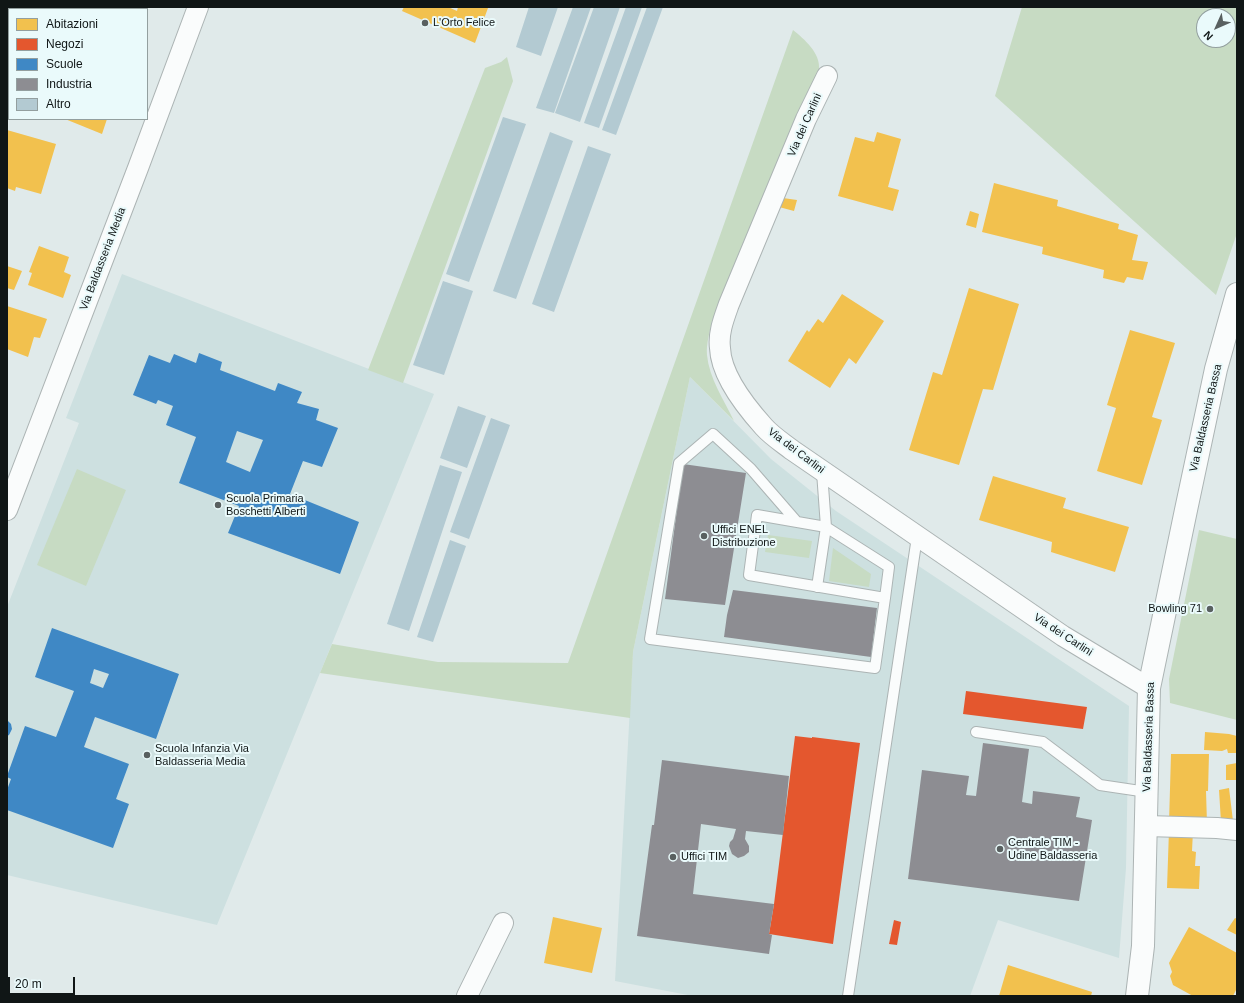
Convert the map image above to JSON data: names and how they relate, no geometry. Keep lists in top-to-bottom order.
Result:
{
  "streets": {
    "street": ["Via dei Carlini", "Via Baldasseria Media", "Via Baldasseria Bassa"]
  },
  "crossings": [
    ["Via dei Carlini", "Via Baldasseria Bassa"]
  ],
  "places": [
    "L'Orto Felice",
    "Scuola Primaria Boschetti Alberti",
    "Uffici ENEL Distribuzione",
    "Bowling 71",
    "Scuola Infanzia Via Baldasseria Media",
    "Centrale TIM - Udine Baldasseria",
    "Uffici TIM"
  ],
  "legend": [
    "Abitazioni",
    "Negozi",
    "Scuole",
    "Industria",
    "Altro"
  ],
  "scale_bar": "20 m",
  "north": "bottom left"
}
